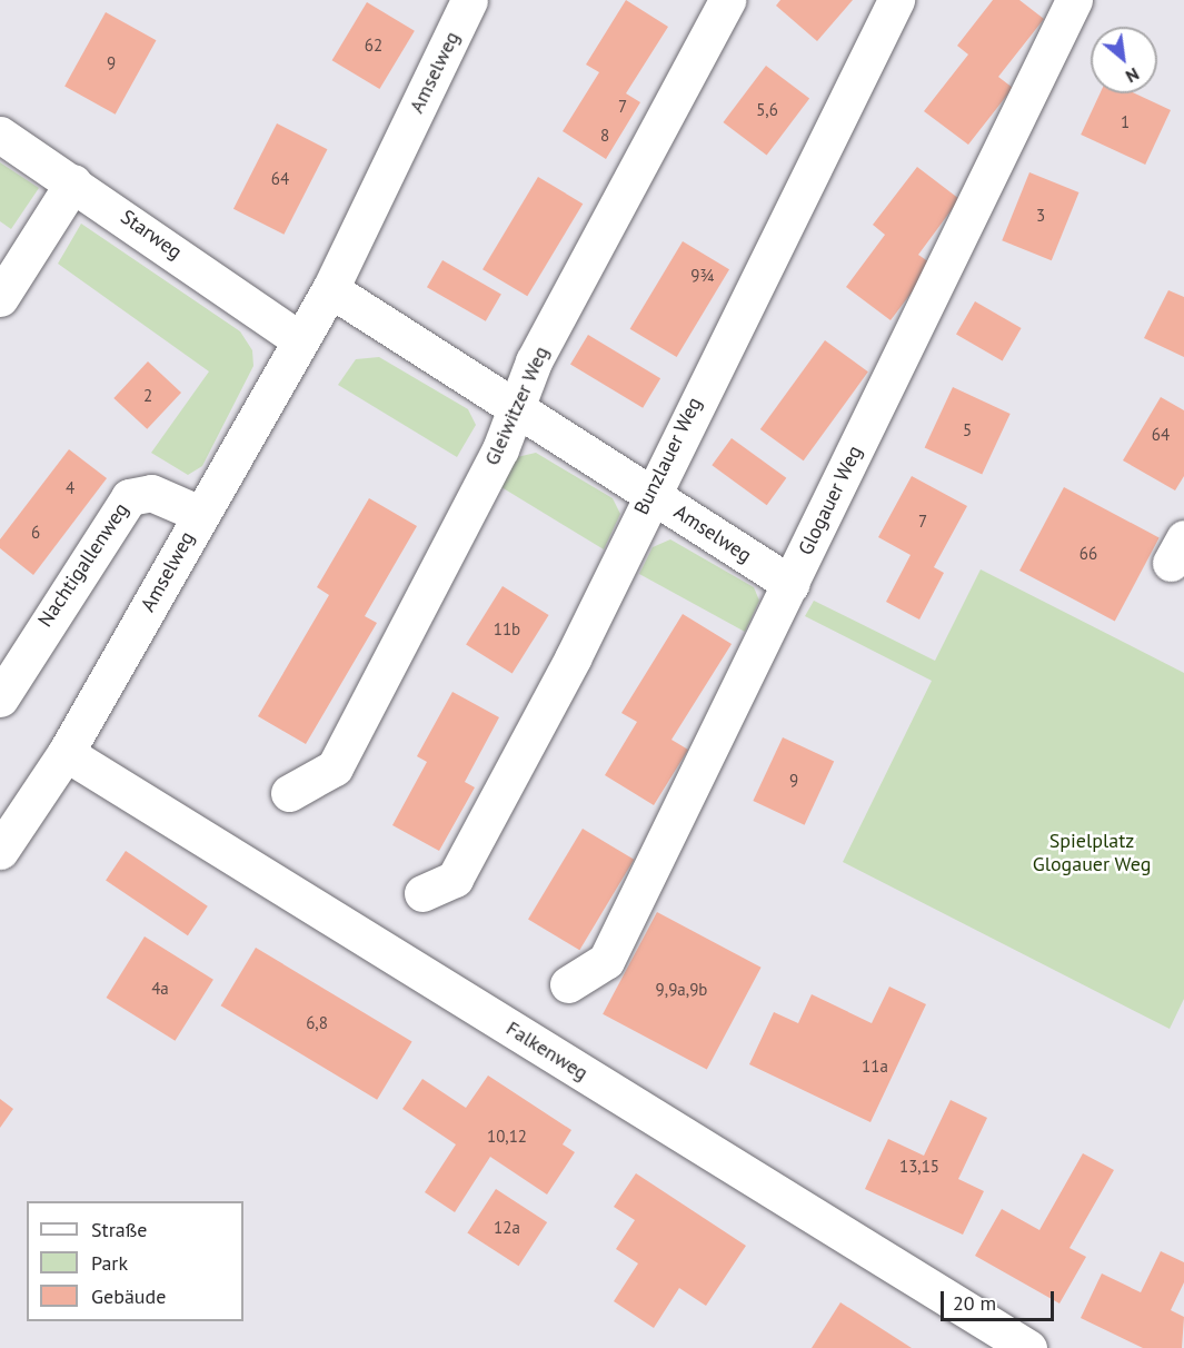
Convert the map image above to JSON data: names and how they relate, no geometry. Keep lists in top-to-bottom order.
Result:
{
  "streets": {
    "street": [
      "Amselweg",
      "Starweg",
      "Gleiwitzer Weg",
      "Bunzlauer Weg",
      "Glogauer Weg",
      "Nachtigallenweg",
      "Falkenweg"
    ]
  },
  "crossings": [
    ["Amselweg", "Starweg"],
    ["Amselweg", "Gleiwitzer Weg"],
    ["Amselweg", "Bunzlauer Weg"],
    ["Amselweg", "Glogauer Weg"],
    ["Amselweg", "Nachtigallenweg"],
    ["Amselweg", "Falkenweg"]
  ],
  "parks": ["Spielplatz Glogauer Weg"],
  "house_numbers": [
    "62",
    "9",
    "7",
    "5,6",
    "1",
    "8",
    "64",
    "3",
    "9¾",
    "2",
    "5",
    "64",
    "4",
    "7",
    "6",
    "66",
    "11b",
    "9",
    "4a",
    "9,9a,9b",
    "6,8",
    "11a",
    "10,12",
    "13,15",
    "12a"
  ],
  "legend": ["Straße", "Park", "Gebäude"],
  "scale_bar": "20 m",
  "north": "bottom right"
}
